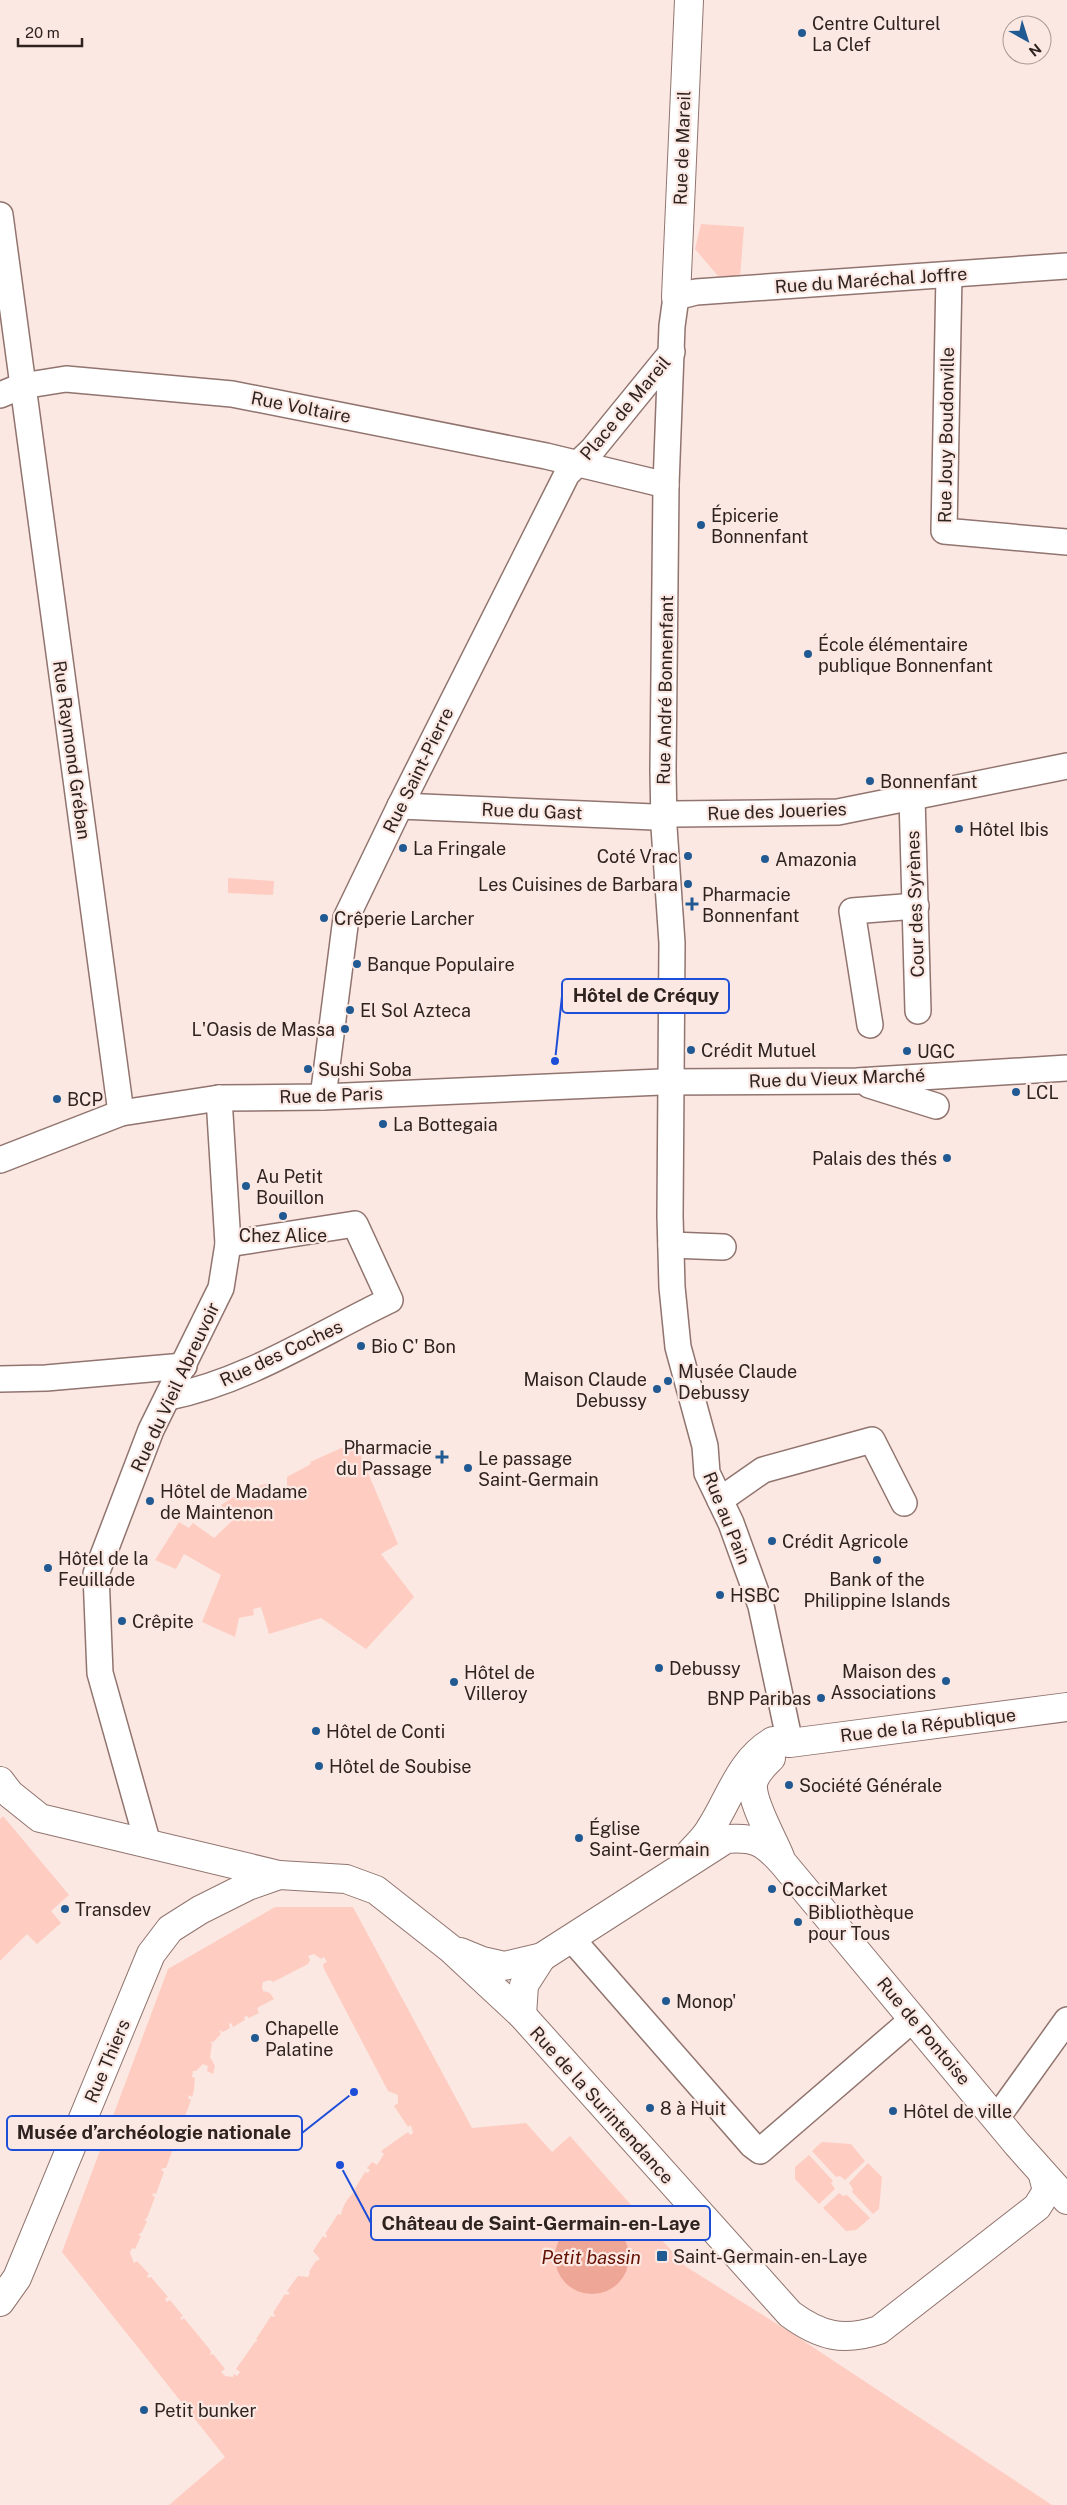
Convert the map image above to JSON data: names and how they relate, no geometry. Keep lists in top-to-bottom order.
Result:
{
  "streets": {
    "main road": [
      "Rue de Mareil",
      "Rue de la République",
      "Rue de Pontoise",
      "Rue Thiers",
      "Rue de la Surintendance"
    ],
    "street": [
      "Rue du Maréchal Joffre",
      "Rue Voltaire",
      "Place de Mareil",
      "Rue Jouy Boudonville",
      "Rue André Bonnenfant",
      "Rue Raymond Gréban",
      "Rue Saint-Pierre",
      "Rue du Gast",
      "Rue des Joueries",
      "Cour des Syrènes",
      "Rue du Vieux Marché",
      "Rue de Paris",
      "Rue des Coches",
      "Rue du Vieil Abreuvoir",
      "Rue au Pain"
    ]
  },
  "crossings": [
    ["Rue de Mareil", "Rue du Maréchal Joffre"],
    ["Rue de Mareil", "Rue André Bonnenfant"],
    ["Rue du Maréchal Joffre", "Rue Jouy Boudonville"],
    ["Rue du Maréchal Joffre", "Rue André Bonnenfant"],
    ["Rue Voltaire", "Place de Mareil"],
    ["Rue Voltaire", "Rue Raymond Gréban"],
    ["Rue Voltaire", "Rue Saint-Pierre"],
    ["Place de Mareil", "Rue André Bonnenfant"],
    ["Place de Mareil", "Rue Saint-Pierre"],
    ["Rue André Bonnenfant", "Rue du Gast"],
    ["Rue André Bonnenfant", "Rue des Joueries"],
    ["Rue André Bonnenfant", "Rue du Vieux Marché"],
    ["Rue André Bonnenfant", "Rue de Paris"],
    ["Rue André Bonnenfant", "Rue au Pain"],
    ["Rue Raymond Gréban", "Rue de Paris"],
    ["Rue Saint-Pierre", "Rue du Gast"],
    ["Rue Saint-Pierre", "Rue de Paris"],
    ["Rue du Gast", "Rue des Joueries"],
    ["Rue des Joueries", "Cour des Syrènes"],
    ["Rue du Vieux Marché", "Rue de Paris"],
    ["Rue du Vieux Marché", "Rue au Pain"],
    ["Rue de Paris", "Rue du Vieil Abreuvoir"],
    ["Rue de Paris", "Rue au Pain"],
    ["Rue des Coches", "Rue du Vieil Abreuvoir"],
    ["Rue au Pain", "Rue de la République"],
    ["Rue de la République", "Rue de Pontoise"],
    ["Rue de Pontoise", "Rue de la Surintendance"]
  ],
  "water": ["Petit bassin"],
  "places": {
    "other": [
      "Centre Culturel La Clef",
      "Épicerie Bonnenfant",
      "École élémentaire publique Bonnenfant",
      "Bonnenfant",
      "Hôtel Ibis",
      "La Fringale",
      "Coté Vrac",
      "Amazonia",
      "Les Cuisines de Barbara",
      "Crêperie Larcher",
      "Banque Populaire",
      "El Sol Azteca",
      "L'Oasis de Massa",
      "Crédit Mutuel",
      "UGC",
      "Hôtel de Créquy",
      "Sushi Soba",
      "LCL",
      "BCP",
      "La Bottegaia",
      "Palais des thés",
      "Au Petit Bouillon",
      "Chez Alice",
      "Bio C' Bon",
      "Musée Claude Debussy",
      "Maison Claude Debussy",
      "Le passage Saint-Germain",
      "Hôtel de Madame de Maintenon",
      "Crédit Agricole",
      "Bank of the Philippine Islands",
      "Hôtel de la Feuillade",
      "HSBC",
      "Crêpite",
      "Debussy",
      "Maison des Associations",
      "Hôtel de Villeroy",
      "BNP Paribas",
      "Hôtel de Conti",
      "Hôtel de Soubise",
      "Société Générale",
      "Église Saint-Germain",
      "CocciMarket",
      "Transdev",
      "Bibliothèque pour Tous",
      "Monop'",
      "Chapelle Palatine",
      "Musée d’archéologie nationale",
      "8 à Huit",
      "Hôtel de ville",
      "Château de Saint-Germain-en-Laye",
      "Petit bunker"
    ],
    "health": ["Pharmacie Bonnenfant", "Pharmacie du Passage"],
    "transit": ["Saint-Germain-en-Laye"]
  },
  "scale_bar": "20 m",
  "north": "bottom right"
}
